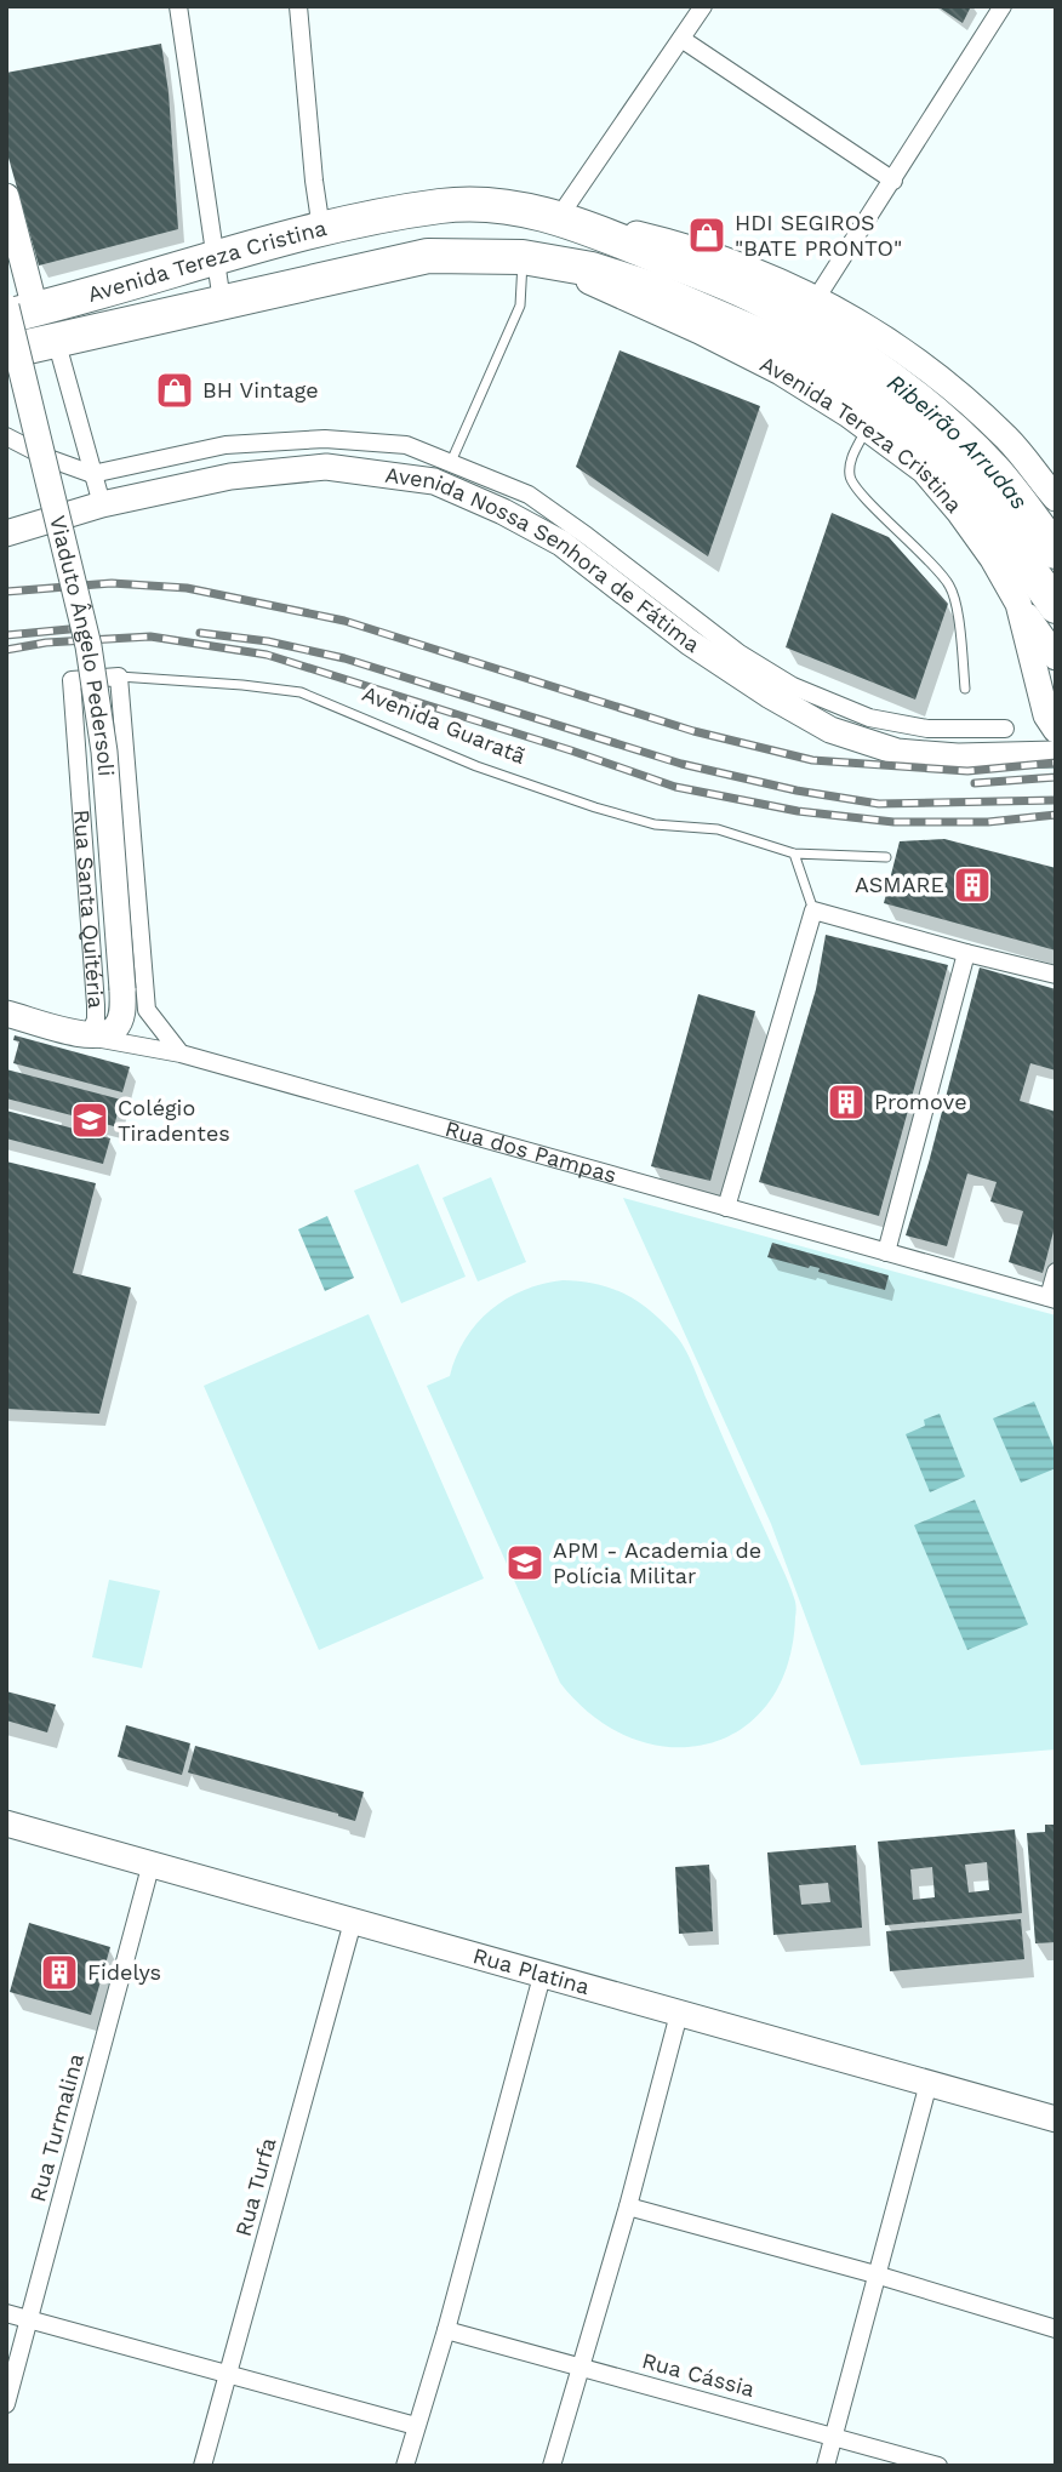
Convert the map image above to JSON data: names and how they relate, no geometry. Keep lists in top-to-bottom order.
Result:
{
  "streets": {
    "highway": ["Avenida Tereza Cristina"],
    "main road": [
      "Avenida Nossa Senhora de Fátima",
      "Viaduto Ângelo Pedersoli",
      "Rua Santa Quitéria",
      "Rua dos Pampas",
      "Rua Platina"
    ],
    "street": [
      "Avenida Guaratã",
      "Rua Turmalina",
      "Rua Turfa",
      "Rua Cássia"
    ]
  },
  "crossings": [
    ["Avenida Tereza Cristina", "Viaduto Ângelo Pedersoli"],
    ["Viaduto Ângelo Pedersoli", "Rua Santa Quitéria"],
    ["Avenida Guaratã", "Rua Santa Quitéria"],
    ["Rua Santa Quitéria", "Rua dos Pampas"],
    ["Rua Platina", "Rua Turmalina"],
    ["Rua Platina", "Rua Turfa"]
  ],
  "water": ["Ribeirão Arrudas"],
  "places": {
    "shop": ["HDI SEGIROS \"BATE PRONTO\"", "BH Vintage"],
    "building": ["ASMARE", "Promove", "Fidelys"],
    "school or university": ["Colégio Tiradentes", "APM - Academia de Polícia Militar"]
  }
}
